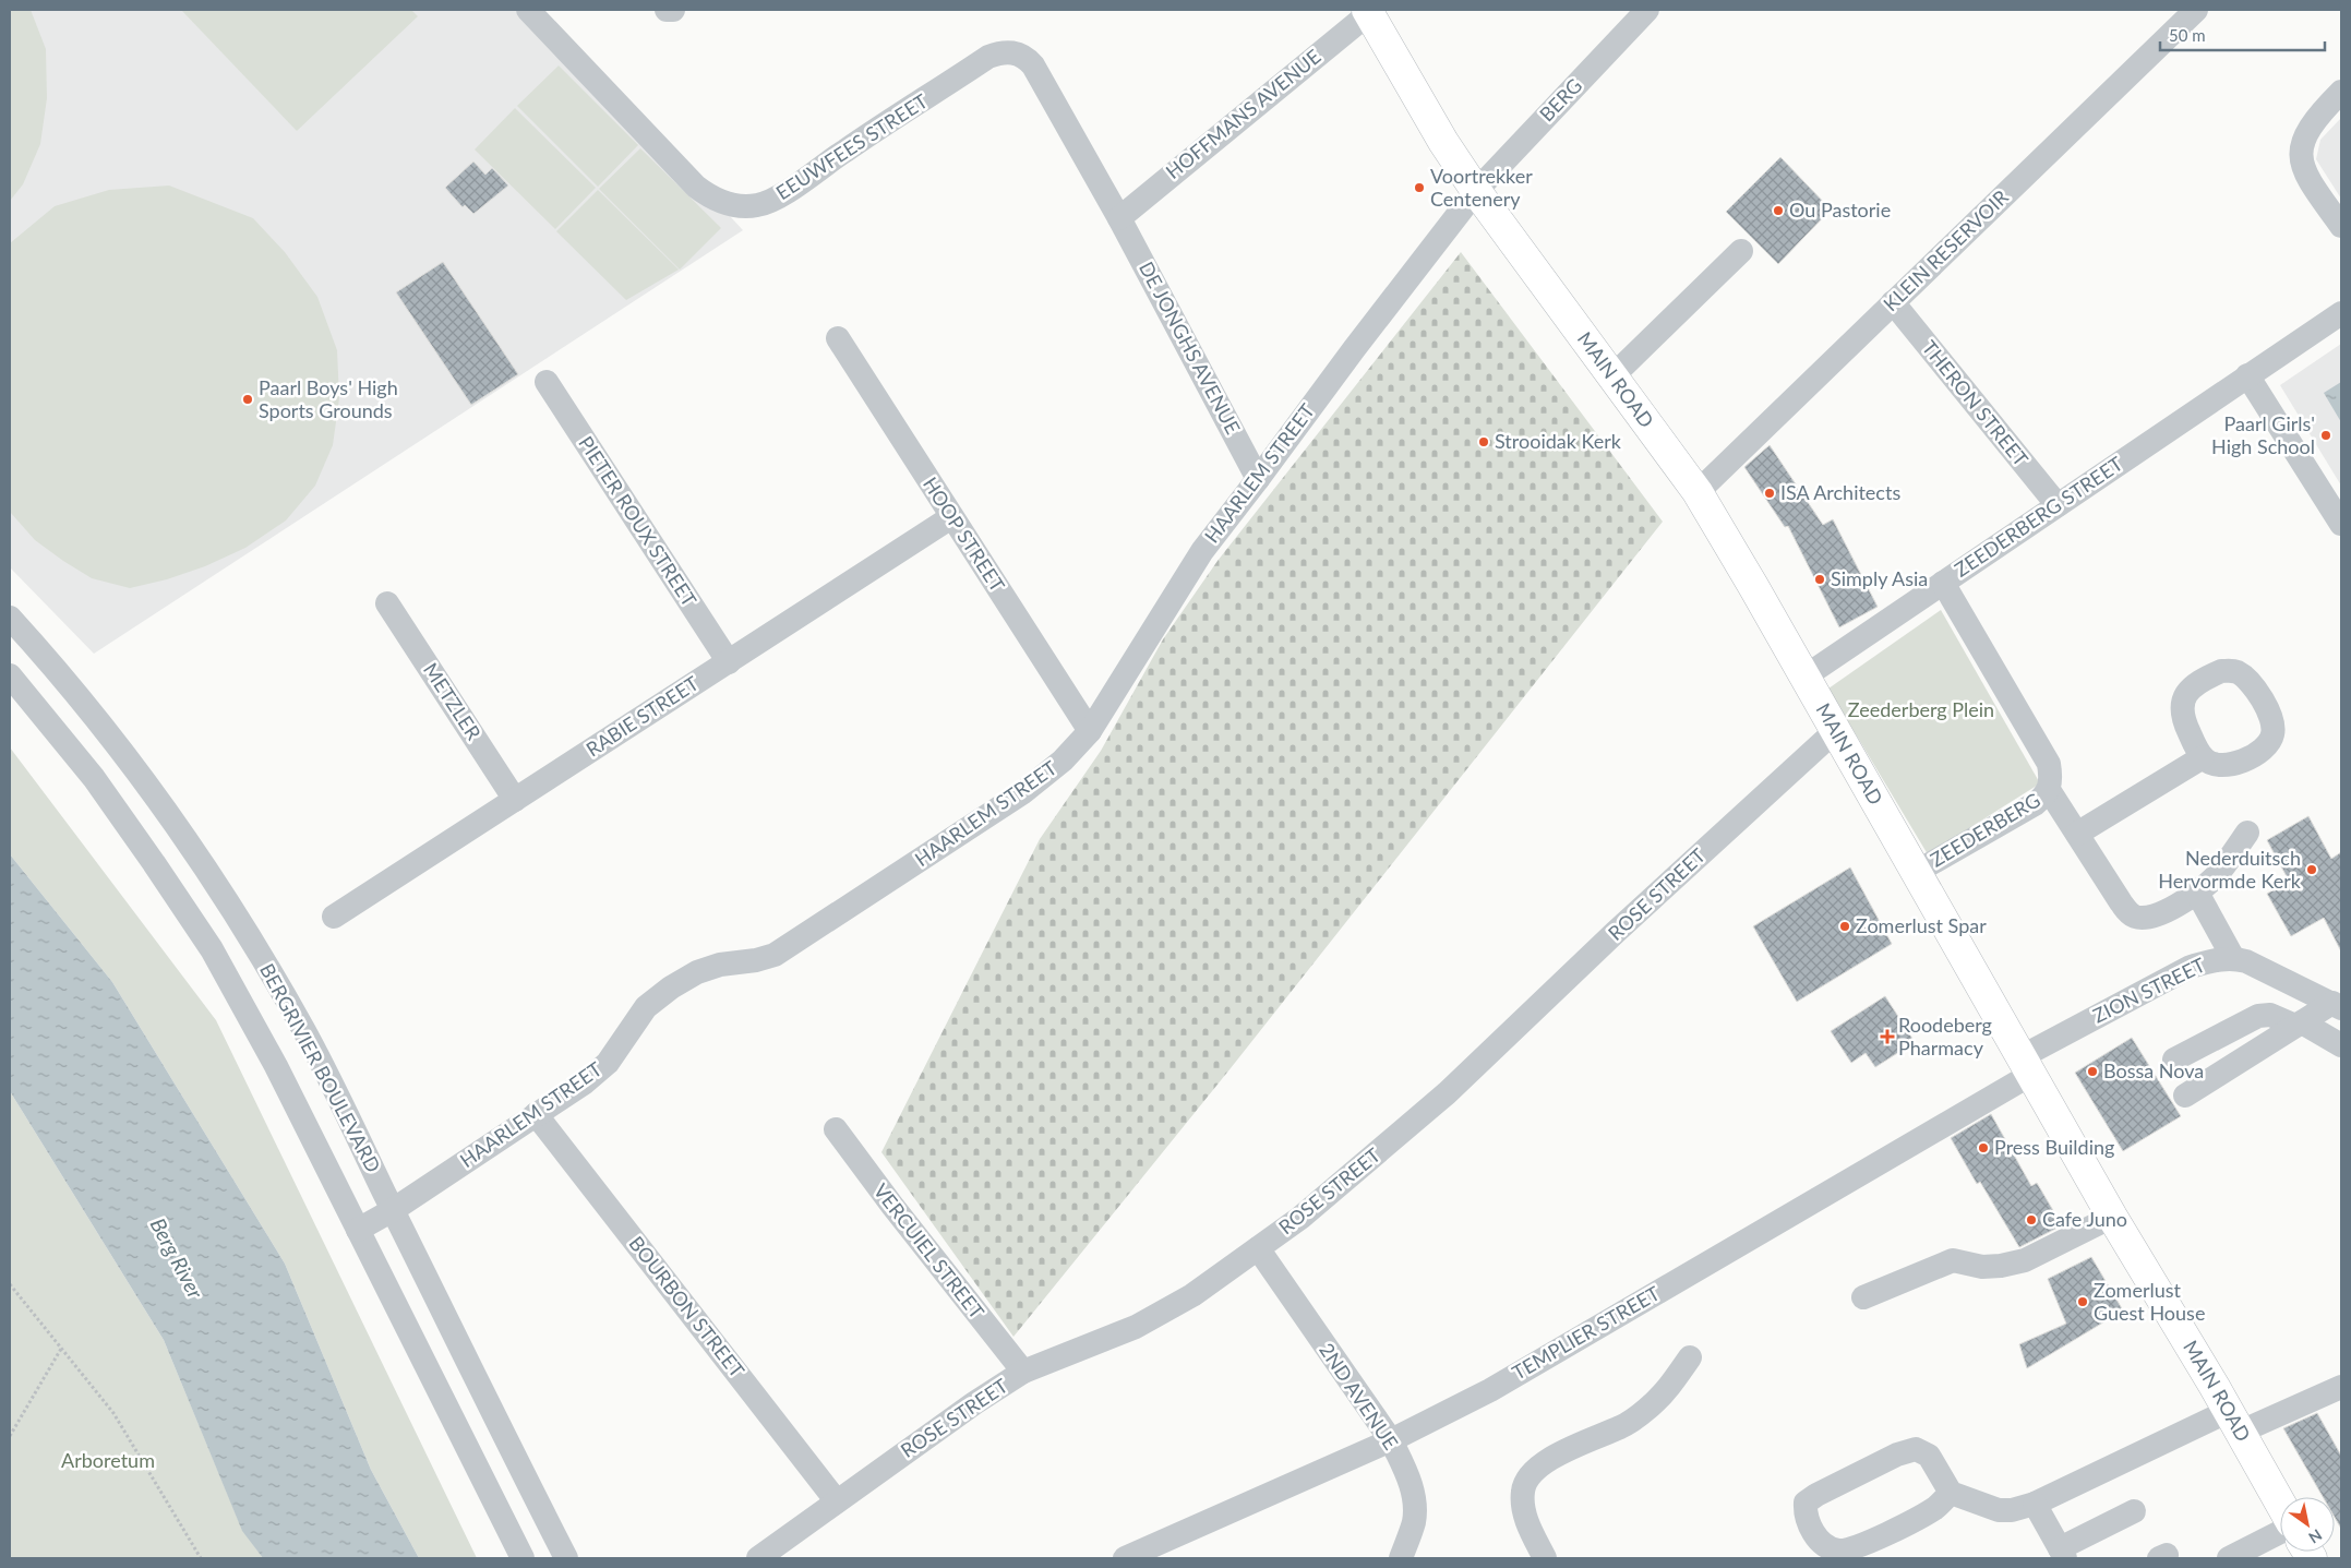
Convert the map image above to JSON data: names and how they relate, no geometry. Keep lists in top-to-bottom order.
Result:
{
  "streets": {
    "main road": ["MAIN ROAD"],
    "street": [
      "BERG",
      "HOFFMANS AVENUE",
      "EEUWFEES STREET",
      "KLEIN RESERVOIR",
      "DE JONGHS AVENUE",
      "THERON STREET",
      "HAARLEM STREET",
      "ZEEDERBERG STREET",
      "PIETER ROUX STREET",
      "HOOP STREET",
      "METZLER",
      "RABIE STREET",
      "ZEEDERBERG",
      "ROSE STREET",
      "ZION STREET",
      "BERGRIVIER BOULEVARD",
      "VERCUIEL STREET",
      "BOURBON STREET",
      "TEMPLIER STREET",
      "2ND AVENUE"
    ]
  },
  "crossings": [
    ["BERG", "MAIN ROAD"],
    ["BERG", "HAARLEM STREET"],
    ["HOFFMANS AVENUE", "EEUWFEES STREET"],
    ["HOFFMANS AVENUE", "DE JONGHS AVENUE"],
    ["HOFFMANS AVENUE", "MAIN ROAD"],
    ["EEUWFEES STREET", "DE JONGHS AVENUE"],
    ["KLEIN RESERVOIR", "MAIN ROAD"],
    ["KLEIN RESERVOIR", "THERON STREET"],
    ["DE JONGHS AVENUE", "HAARLEM STREET"],
    ["MAIN ROAD", "HAARLEM STREET"],
    ["MAIN ROAD", "ZEEDERBERG STREET"],
    ["MAIN ROAD", "ZEEDERBERG"],
    ["MAIN ROAD", "ROSE STREET"],
    ["MAIN ROAD", "ZION STREET"],
    ["MAIN ROAD", "TEMPLIER STREET"],
    ["THERON STREET", "ZEEDERBERG STREET"],
    ["HAARLEM STREET", "HOOP STREET"],
    ["HAARLEM STREET", "BERGRIVIER BOULEVARD"],
    ["HAARLEM STREET", "BOURBON STREET"],
    ["ZEEDERBERG STREET", "ZEEDERBERG"],
    ["PIETER ROUX STREET", "RABIE STREET"],
    ["HOOP STREET", "RABIE STREET"],
    ["METZLER", "RABIE STREET"],
    ["ROSE STREET", "VERCUIEL STREET"],
    ["ROSE STREET", "BOURBON STREET"],
    ["ROSE STREET", "2ND AVENUE"],
    ["ZION STREET", "TEMPLIER STREET"],
    ["TEMPLIER STREET", "2ND AVENUE"]
  ],
  "water": ["Berg River"],
  "parks": ["Zeederberg Plein", "Arboretum"],
  "places": {
    "other": [
      "Voortrekker Centenery",
      "Ou Pastorie",
      "Paarl Boys' High Sports Grounds",
      "Paarl Girls' High School",
      "Strooidak Kerk",
      "ISA Architects",
      "Simply Asia",
      "Nederduitsch Hervormde Kerk",
      "Zomerlust Spar",
      "Bossa Nova",
      "Press Building",
      "Cafe Juno",
      "Zomerlust Guest House"
    ],
    "health": ["Roodeberg Pharmacy"]
  },
  "scale_bar": "50 m",
  "north": "bottom right"
}
